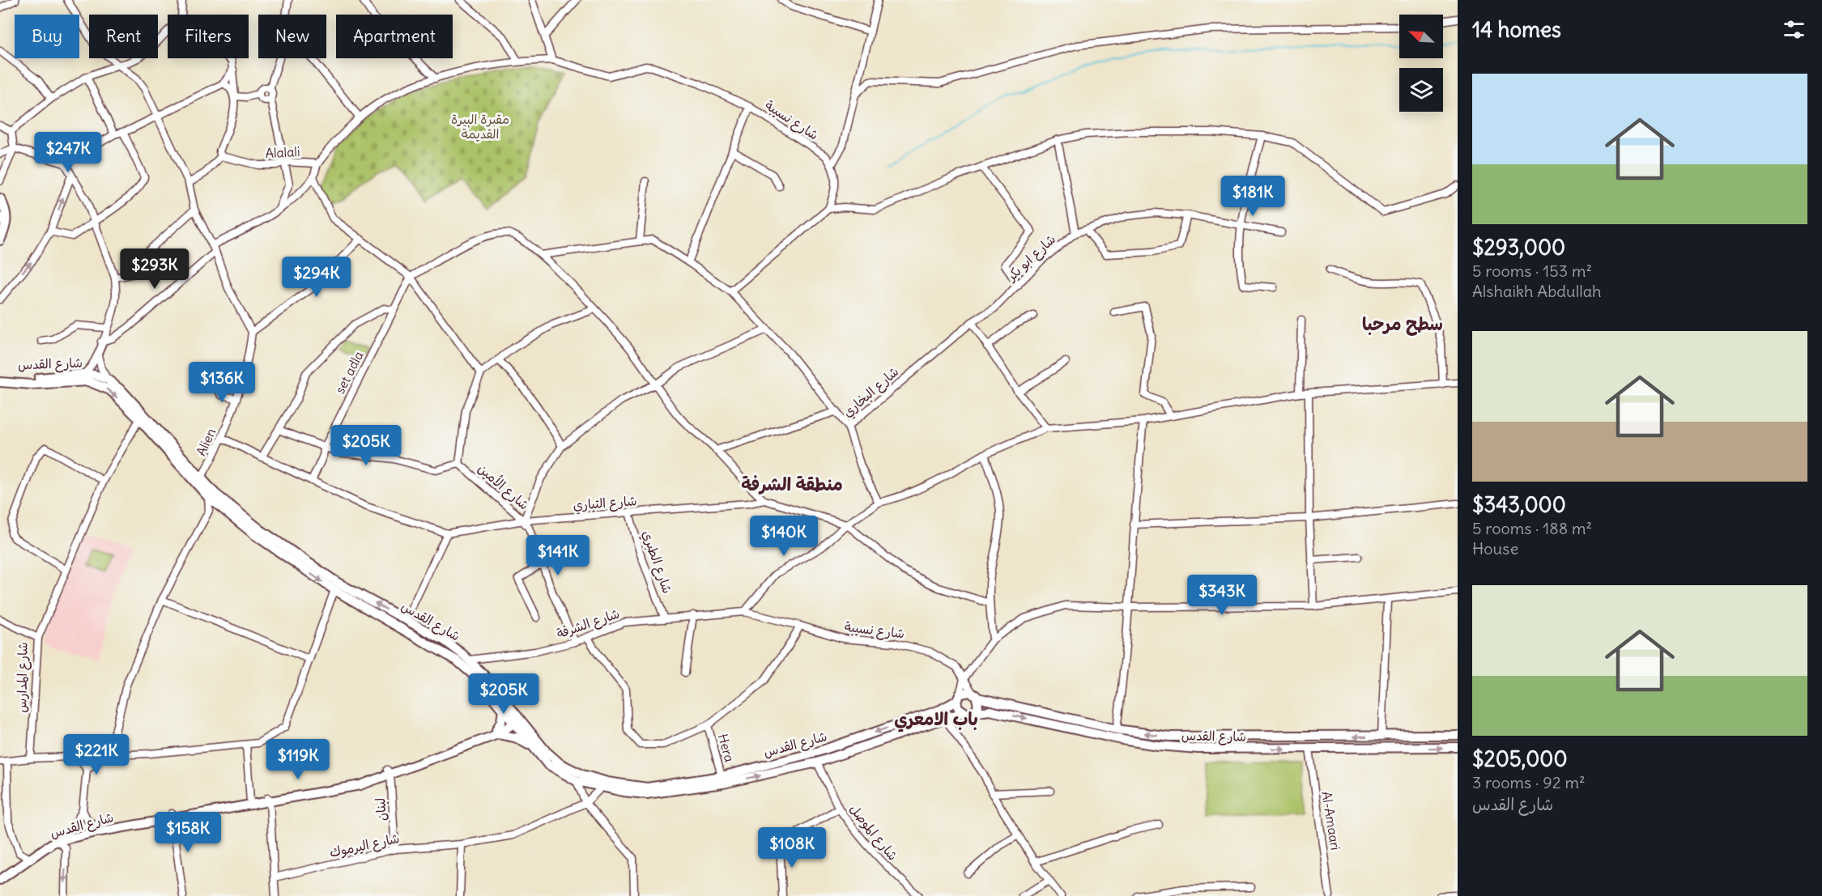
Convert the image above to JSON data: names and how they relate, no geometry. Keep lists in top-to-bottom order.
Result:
{
  "streets": {
    "main road": ["شارع القدس"],
    "street": [
      "شارع نسيبة",
      "Alalali",
      "شارع ابو بكر",
      "set adla",
      "شارع البخاري",
      "Alien",
      "شارع الأمين",
      "شارع التباري",
      "شارع الطبري",
      "شارع الشرفة",
      "شارع المدارس",
      "Hera",
      "لبنان",
      "Al-Amaari",
      "شارع الموصل",
      "شارع اليرموك"
    ]
  },
  "crossings": [
    ["شارع نسيبة", "شارع القدس"],
    ["شارع نسيبة", "شارع الشرفة"],
    ["شارع ابو بكر", "شارع البخاري"],
    ["شارع القدس", "Alien"],
    ["شارع القدس", "شارع الشرفة"],
    ["شارع القدس", "Hera"],
    ["شارع القدس", "Al-Amaari"],
    ["شارع القدس", "شارع اليرموك"],
    ["شارع الأمين", "شارع التباري"],
    ["شارع التباري", "شارع الطبري"],
    ["شارع الطبري", "شارع الشرفة"],
    ["لبنان", "شارع اليرموك"]
  ],
  "districts": ["سطح مرحبا", "منطقة الشرفة", "باب الامعري"],
  "parks": ["مقبرة البيرة القديمة"],
  "north": "top left",
  "page": {
    "heading": "14 homes",
    "chip": [
      "Buy",
      "Rent",
      "Filters",
      "New",
      "Apartment"
    ],
    "list": [
      {
        "name": "$293,000",
        "note": "5 rooms · 153 m² · Alshaikh Abdullah"
      },
      {
        "name": "$343,000",
        "note": "5 rooms · 188 m² · House"
      },
      {
        "name": "$205,000",
        "note": "3 rooms · 92 m² · شارع القدس"
      }
    ],
    "price": [
      "$247K",
      "$181K",
      "$293K",
      "$294K",
      "$136K",
      "$205K",
      "$140K",
      "$141K",
      "$343K",
      "$205K",
      "$221K",
      "$119K",
      "$158K",
      "$108K"
    ]
  }
}
